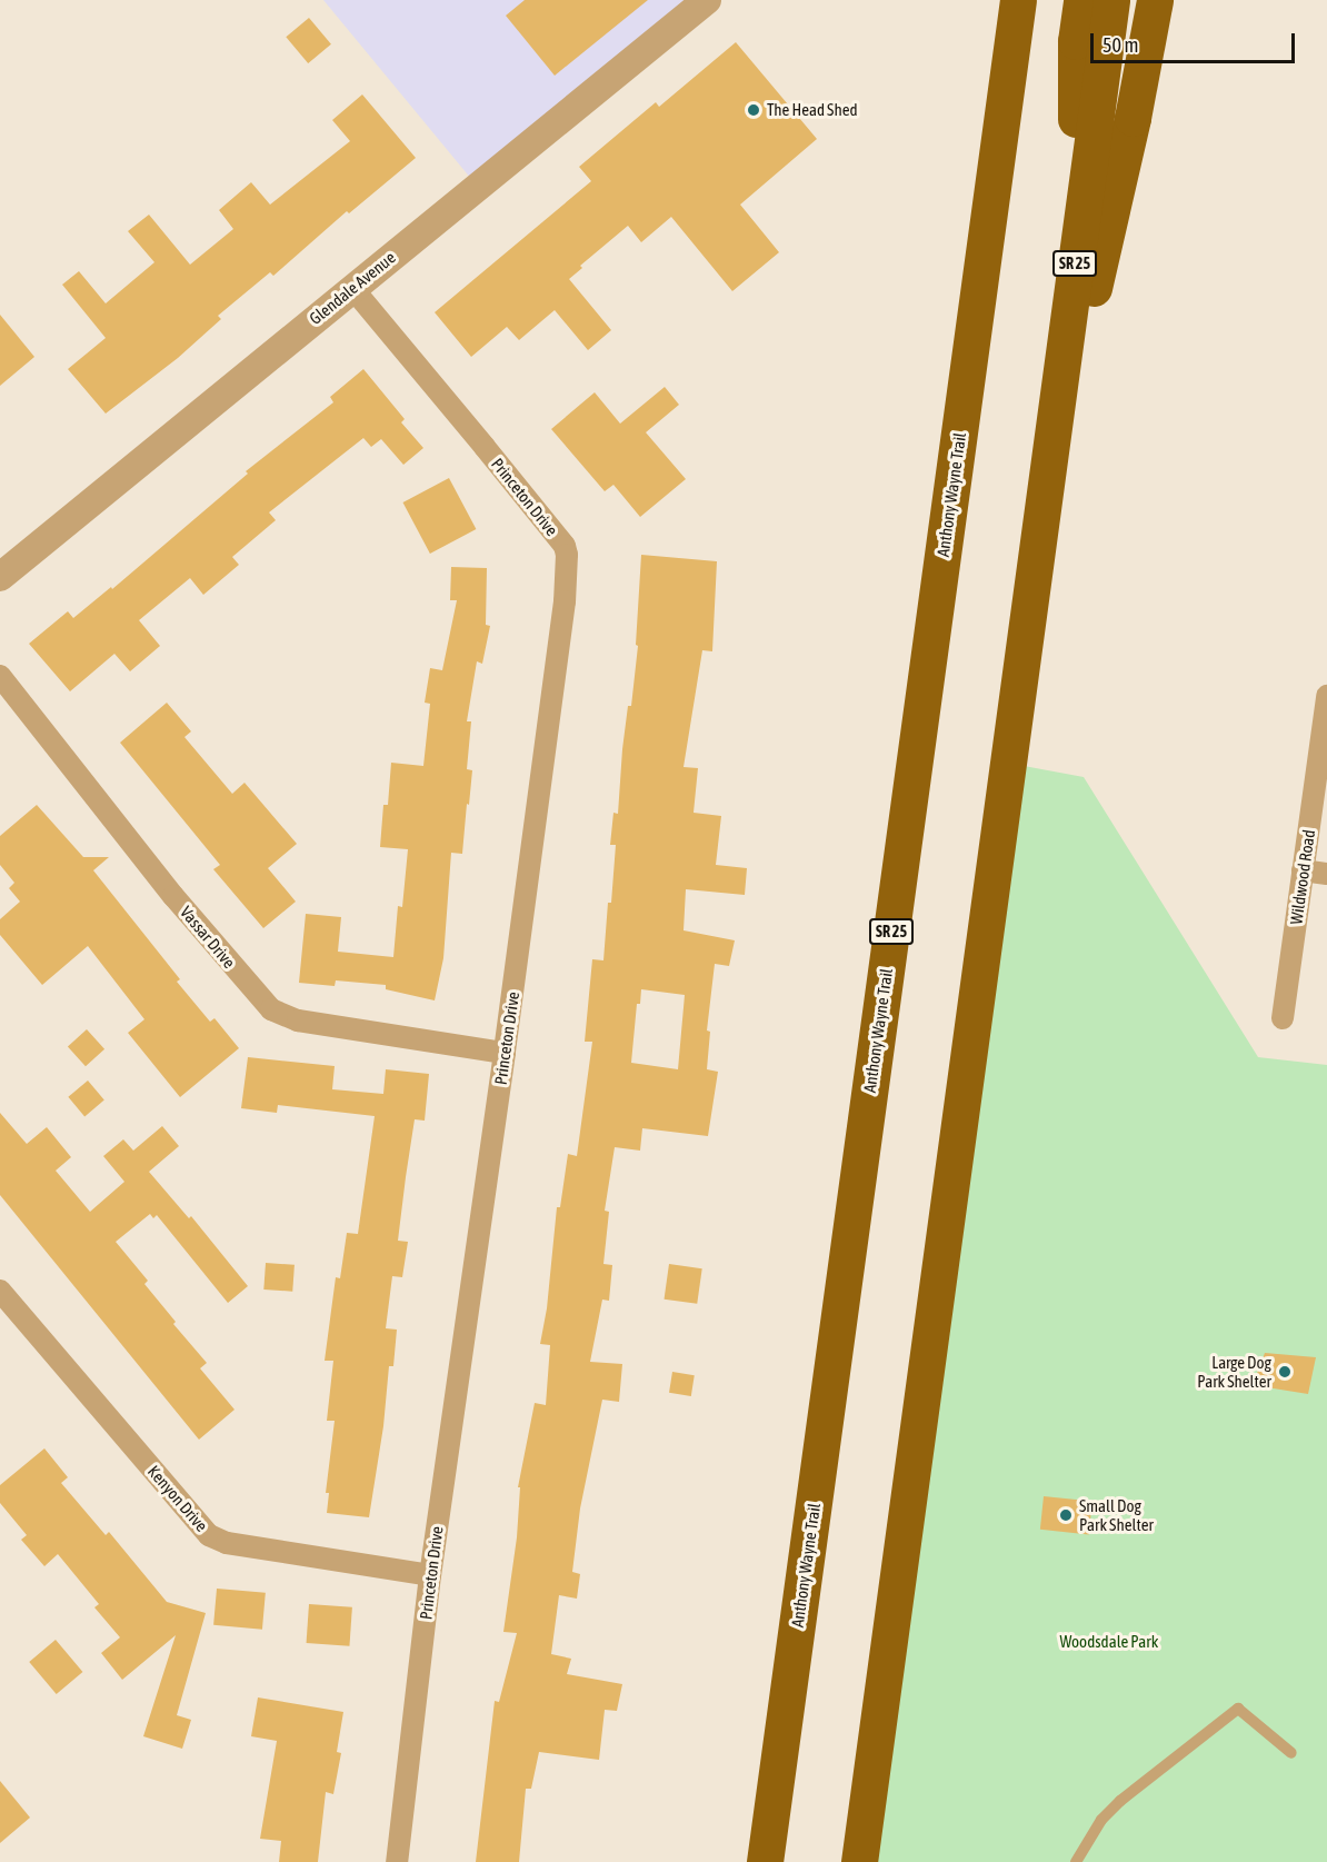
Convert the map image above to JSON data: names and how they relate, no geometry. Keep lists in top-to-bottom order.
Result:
{
  "streets": {
    "highway": ["SR 25", "Anthony Wayne Trail"],
    "street": [
      "Glendale Avenue",
      "Princeton Drive",
      "Wildwood Road",
      "Vassar Drive",
      "Kenyon Drive"
    ]
  },
  "crossings": [
    ["Glendale Avenue", "Princeton Drive"],
    ["Princeton Drive", "Vassar Drive"],
    ["Princeton Drive", "Kenyon Drive"]
  ],
  "parks": ["Woodsdale Park"],
  "places": ["The Head Shed", "Large Dog Park Shelter", "Small Dog Park Shelter"],
  "scale_bar": "50 m"
}
